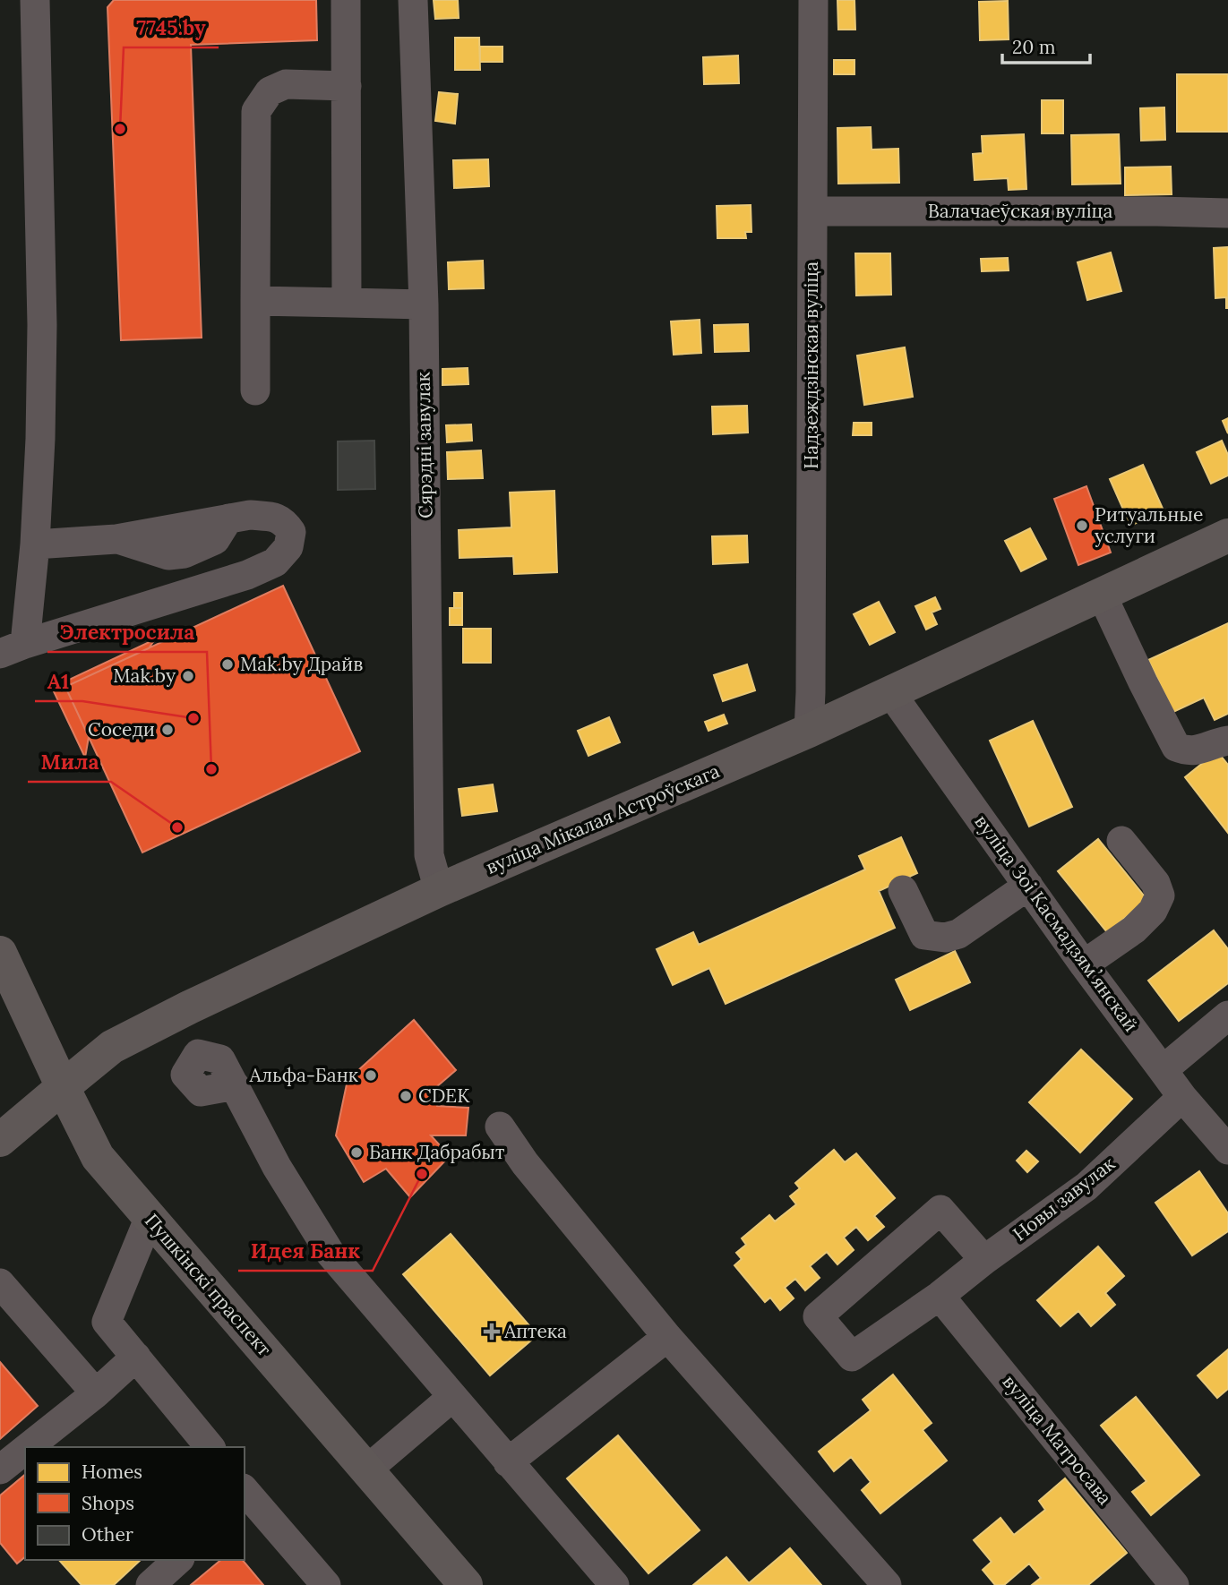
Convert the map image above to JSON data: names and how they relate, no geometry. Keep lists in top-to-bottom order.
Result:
{
  "streets": {
    "main road": ["вуліца Мікалая Астроўскага", "Пушкінскі праспект"],
    "street": [
      "Валачаеўская вуліца",
      "Надзеждзінская вуліца",
      "Сярэдні завулак",
      "вуліца Зоі Касмадзямʼянскай",
      "Новы завулак",
      "вуліца Матросава"
    ]
  },
  "crossings": [
    ["Валачаеўская вуліца", "Надзеждзінская вуліца"],
    ["Надзеждзінская вуліца", "вуліца Мікалая Астроўскага"],
    ["Сярэдні завулак", "вуліца Мікалая Астроўскага"],
    ["вуліца Мікалая Астроўскага", "вуліца Зоі Касмадзямʼянскай"],
    ["вуліца Мікалая Астроўскага", "Пушкінскі праспект"],
    ["вуліца Зоі Касмадзямʼянскай", "Новы завулак"],
    ["Новы завулак", "вуліца Матросава"]
  ],
  "places": {
    "other": [
      "7745.by",
      "Ритуальные услуги",
      "Маk.by Драйв",
      "Mak.by",
      "A1",
      "Соседи",
      "Электросила",
      "Мила",
      "Альфа-Банк",
      "CDEK",
      "Банк Дабрабыт",
      "Идея Банк"
    ],
    "health": ["Аптека"]
  },
  "legend": ["Homes", "Shops", "Other"],
  "scale_bar": "20 m"
}
